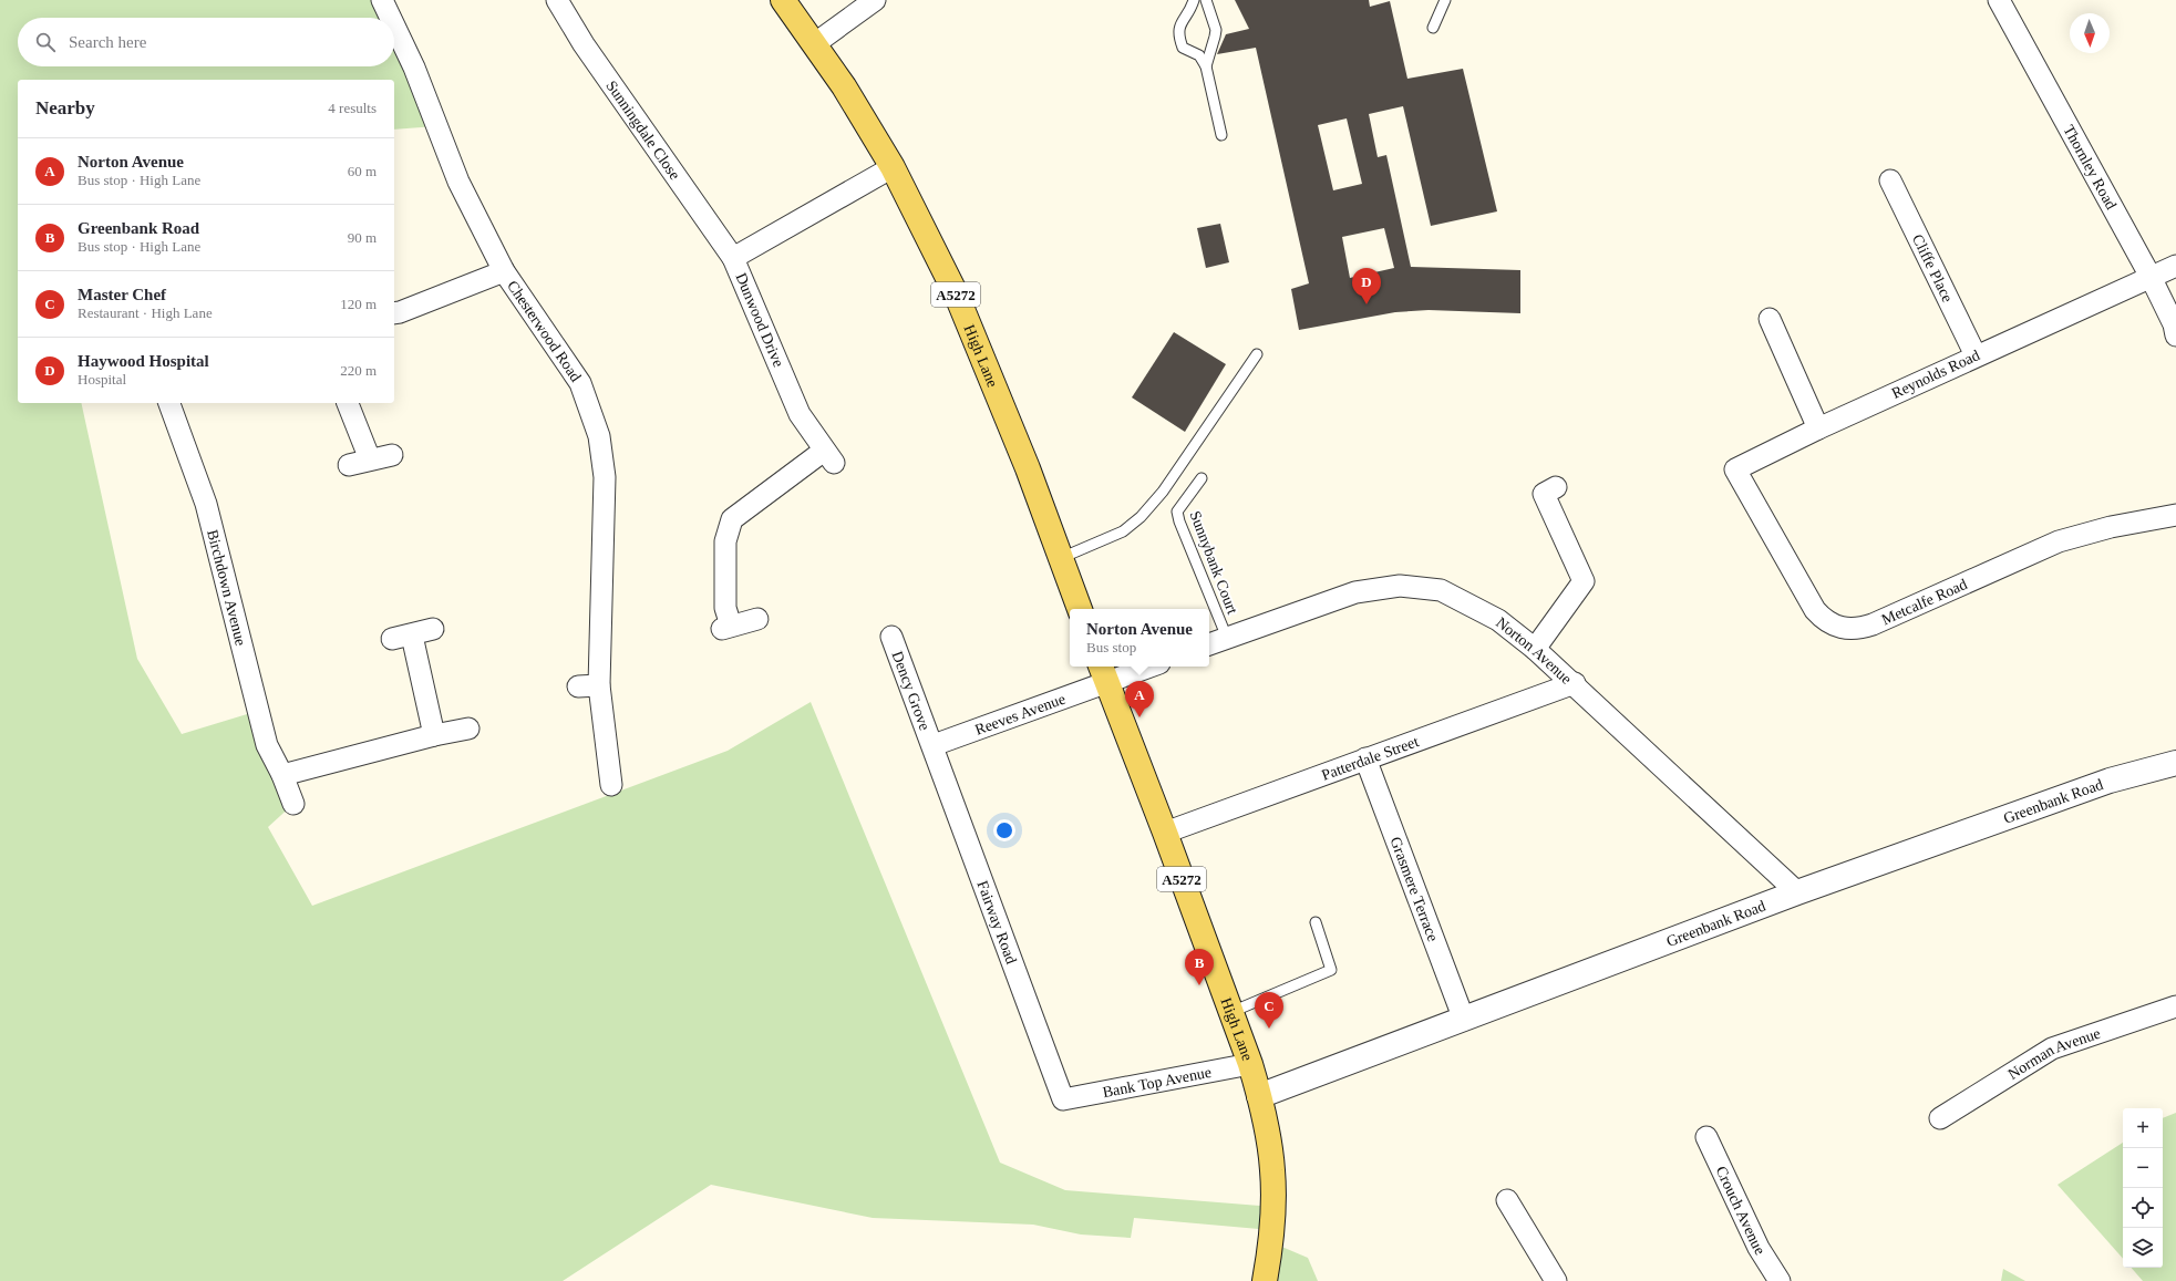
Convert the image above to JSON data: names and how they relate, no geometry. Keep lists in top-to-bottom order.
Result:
{
  "streets": {
    "main road": ["A5272", "High Lane"],
    "street": [
      "Sunningdale Close",
      "Thornley Road",
      "Cliffe Place",
      "Dunwood Drive",
      "Chesterwood Road",
      "Reynolds Road",
      "Birchdown Avenue",
      "Metcalfe Road",
      "Norton Avenue",
      "Dency Grove",
      "Reeves Avenue",
      "Patterdale Street",
      "Greenbank Road",
      "Grasmere Terrace",
      "Fairway Road",
      "Norman Avenue",
      "Bank Top Avenue",
      "Crouch Avenue"
    ],
    "lane": ["Sunnybank Court"]
  },
  "crossings": [
    ["Sunningdale Close", "Dunwood Drive"],
    ["Thornley Road", "Reynolds Road"],
    ["Cliffe Place", "Reynolds Road"],
    ["Dunwood Drive", "High Lane"],
    ["High Lane", "Reeves Avenue"],
    ["High Lane", "Patterdale Street"],
    ["High Lane", "Greenbank Road"],
    ["High Lane", "Bank Top Avenue"],
    ["Reynolds Road", "Metcalfe Road"],
    ["Sunnybank Court", "Norton Avenue"],
    ["Norton Avenue", "Patterdale Street"],
    ["Norton Avenue", "Greenbank Road"],
    ["Dency Grove", "Reeves Avenue"],
    ["Dency Grove", "Fairway Road"],
    ["Reeves Avenue", "Fairway Road"],
    ["Patterdale Street", "Grasmere Terrace"],
    ["Greenbank Road", "Grasmere Terrace"],
    ["Fairway Road", "Bank Top Avenue"]
  ],
  "north": "bottom",
  "page": {
    "search": "Search here",
    "heading": ["Nearby", "4 results"],
    "list": [
      {
        "mark": "A",
        "name": "Norton Avenue",
        "note": "Bus stop · High Lane",
        "value": "60 m"
      },
      {
        "mark": "B",
        "name": "Greenbank Road",
        "note": "Bus stop · High Lane",
        "value": "90 m"
      },
      {
        "mark": "C",
        "name": "Master Chef",
        "note": "Restaurant · High Lane",
        "value": "120 m"
      },
      {
        "mark": "D",
        "name": "Haywood Hospital",
        "note": "Hospital",
        "value": "220 m"
      }
    ],
    "pins": [
      "D",
      "A",
      "B",
      "C"
    ],
    "popup": ["Norton Avenue", "Bus stop"],
    "map_buttons": ["+", "−"]
  }
}
